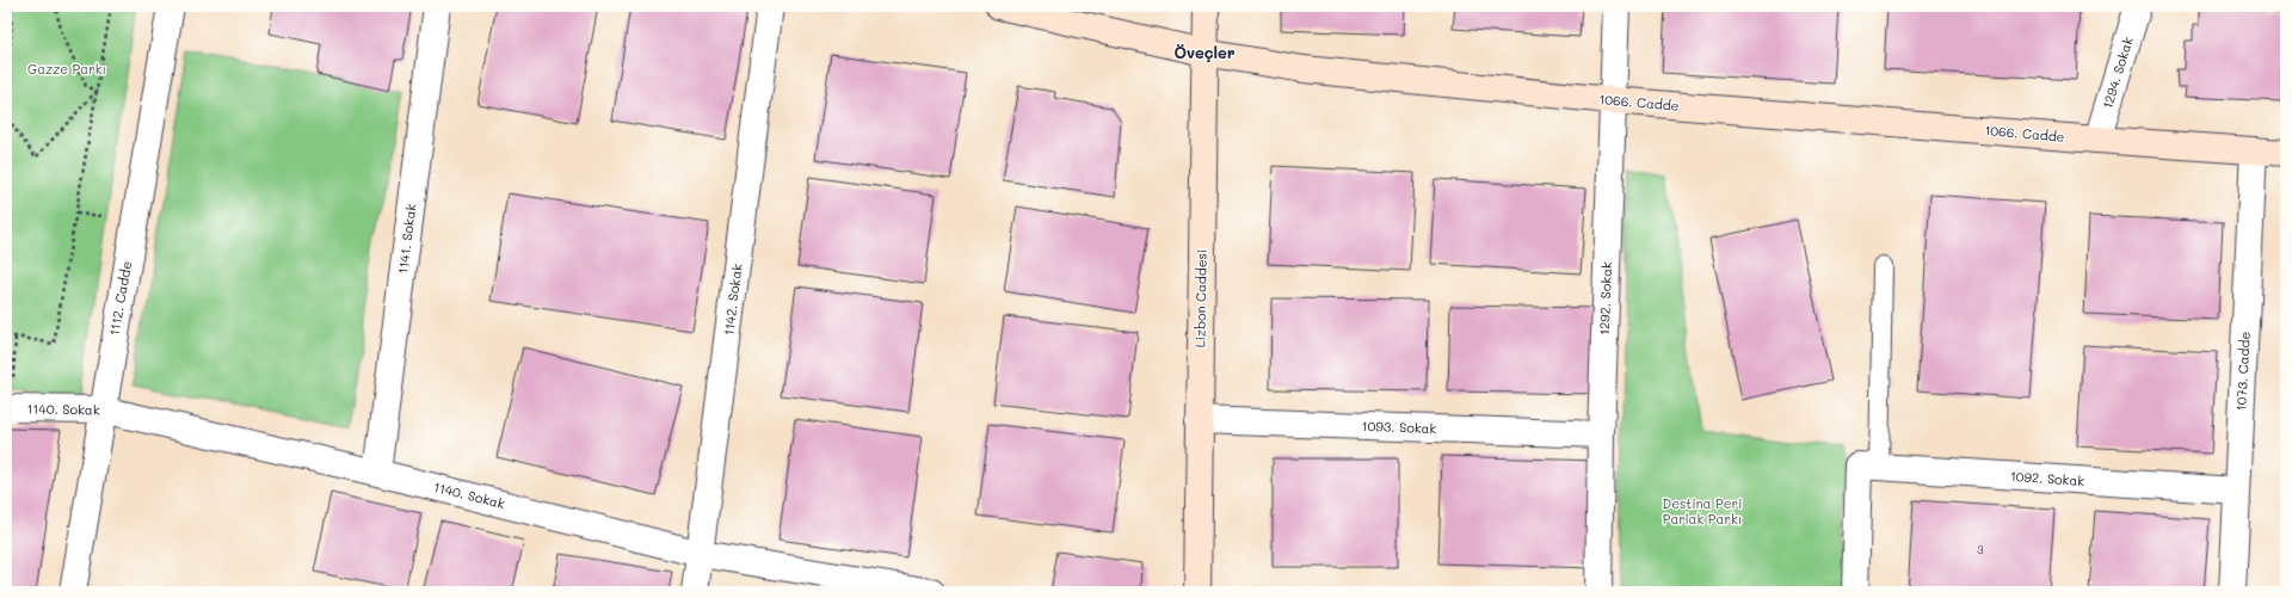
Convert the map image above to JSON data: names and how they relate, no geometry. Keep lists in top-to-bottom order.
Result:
{
  "streets": {
    "street": [
      "1294. Sokak",
      "1066. Cadde",
      "1141. Sokak",
      "1112. Cadde",
      "Lizbon Caddesi",
      "1292. Sokak",
      "1142. Sokak",
      "1073. Cadde",
      "1140. Sokak",
      "1093. Sokak",
      "1092. Sokak"
    ]
  },
  "crossings": [
    ["1294. Sokak", "1066. Cadde"],
    ["1066. Cadde", "Lizbon Caddesi"],
    ["1066. Cadde", "1292. Sokak"],
    ["1066. Cadde", "1073. Cadde"],
    ["1141. Sokak", "1140. Sokak"],
    ["1112. Cadde", "1140. Sokak"],
    ["Lizbon Caddesi", "1093. Sokak"],
    ["1292. Sokak", "1093. Sokak"],
    ["1142. Sokak", "1140. Sokak"],
    ["1073. Cadde", "1092. Sokak"]
  ],
  "districts": ["Öveçler"],
  "parks": ["Gazze Parkı", "Destina Peri Parlak Parkı"],
  "house_numbers": ["3"]
}
